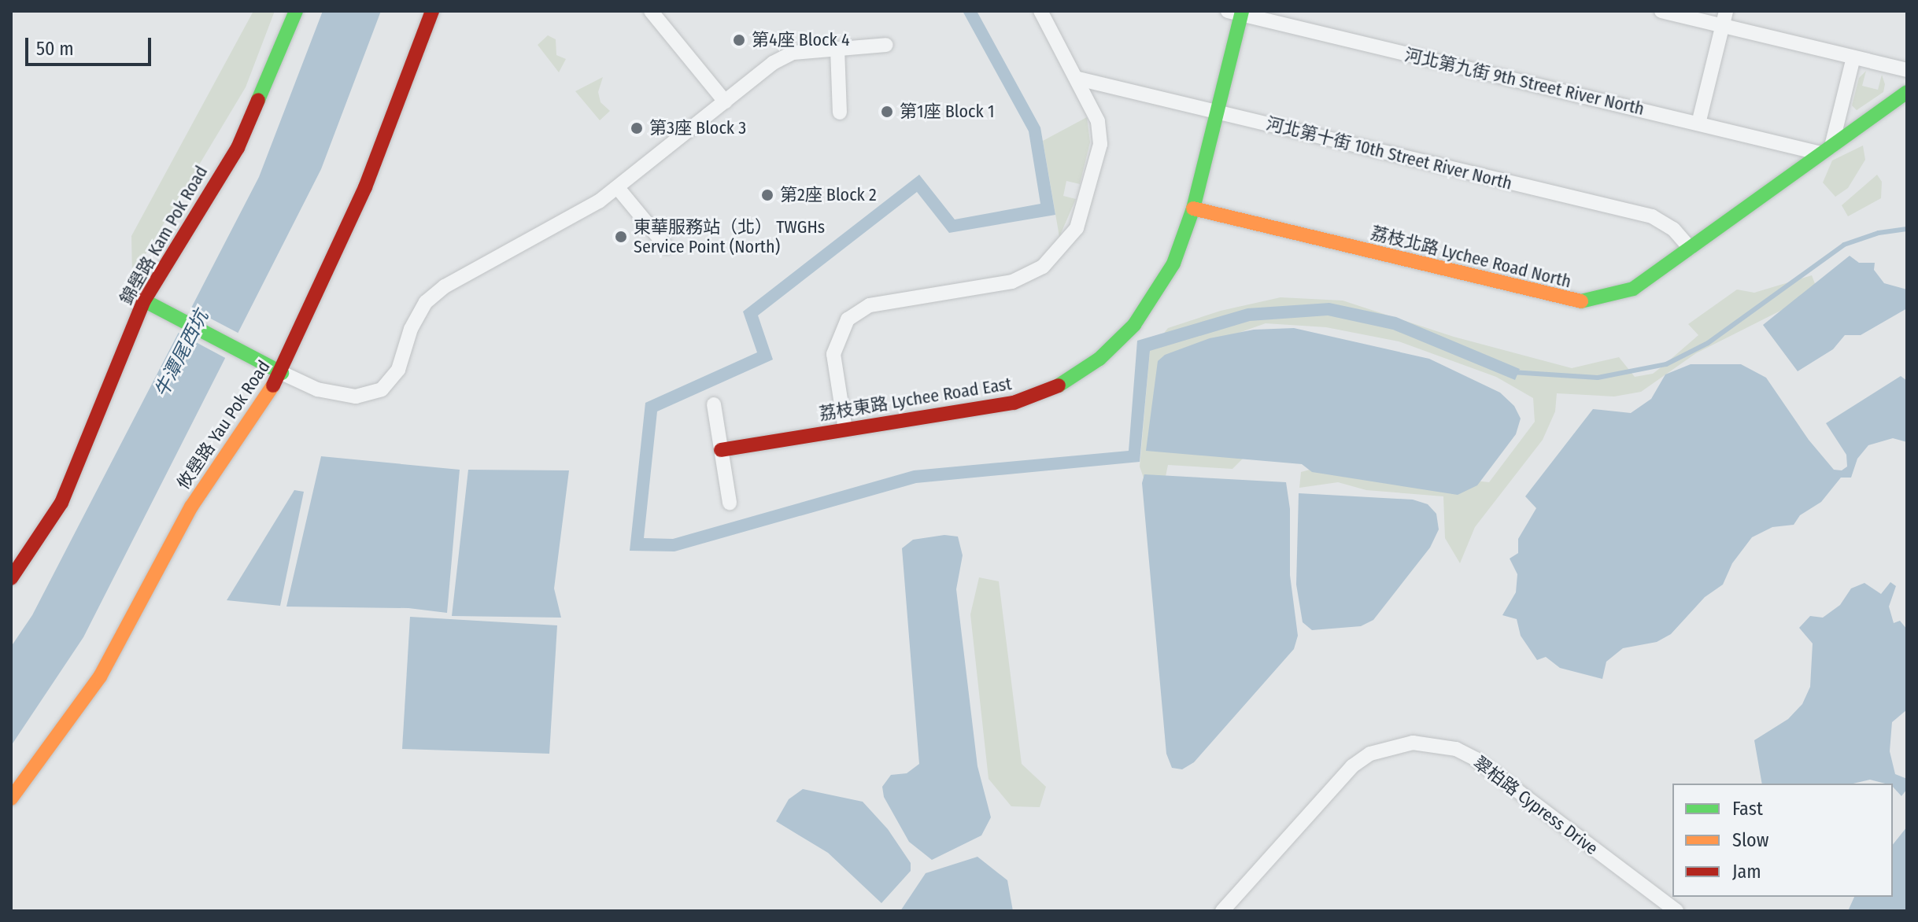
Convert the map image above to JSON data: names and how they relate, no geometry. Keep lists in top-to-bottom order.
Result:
{
  "streets": {
    "street": [
      "河北第九街 9th Street River North",
      "河北第十街 10th Street River North",
      "錦壆路 Kam Pok Road",
      "荔枝北路 Lychee Road North",
      "荔枝東路 Lychee Road East",
      "攸壆路 Yau Pok Road",
      "翠柏路 Cypress Drive"
    ]
  },
  "crossings": [
    ["河北第九街 9th Street River North", "荔枝北路 Lychee Road North"],
    ["河北第九街 9th Street River North", "荔枝東路 Lychee Road East"],
    ["河北第十街 10th Street River North", "荔枝北路 Lychee Road North"],
    ["河北第十街 10th Street River North", "荔枝東路 Lychee Road East"],
    ["荔枝北路 Lychee Road North", "荔枝東路 Lychee Road East"]
  ],
  "water": ["牛潭尾西坑"],
  "places": [
    "第4座 Block 4",
    "第1座 Block 1",
    "第3座 Block 3",
    "第2座 Block 2",
    "東華服務站（北） TWGHs Service Point (North)"
  ],
  "legend": ["Fast", "Slow", "Jam"],
  "scale_bar": "50 m"
}
